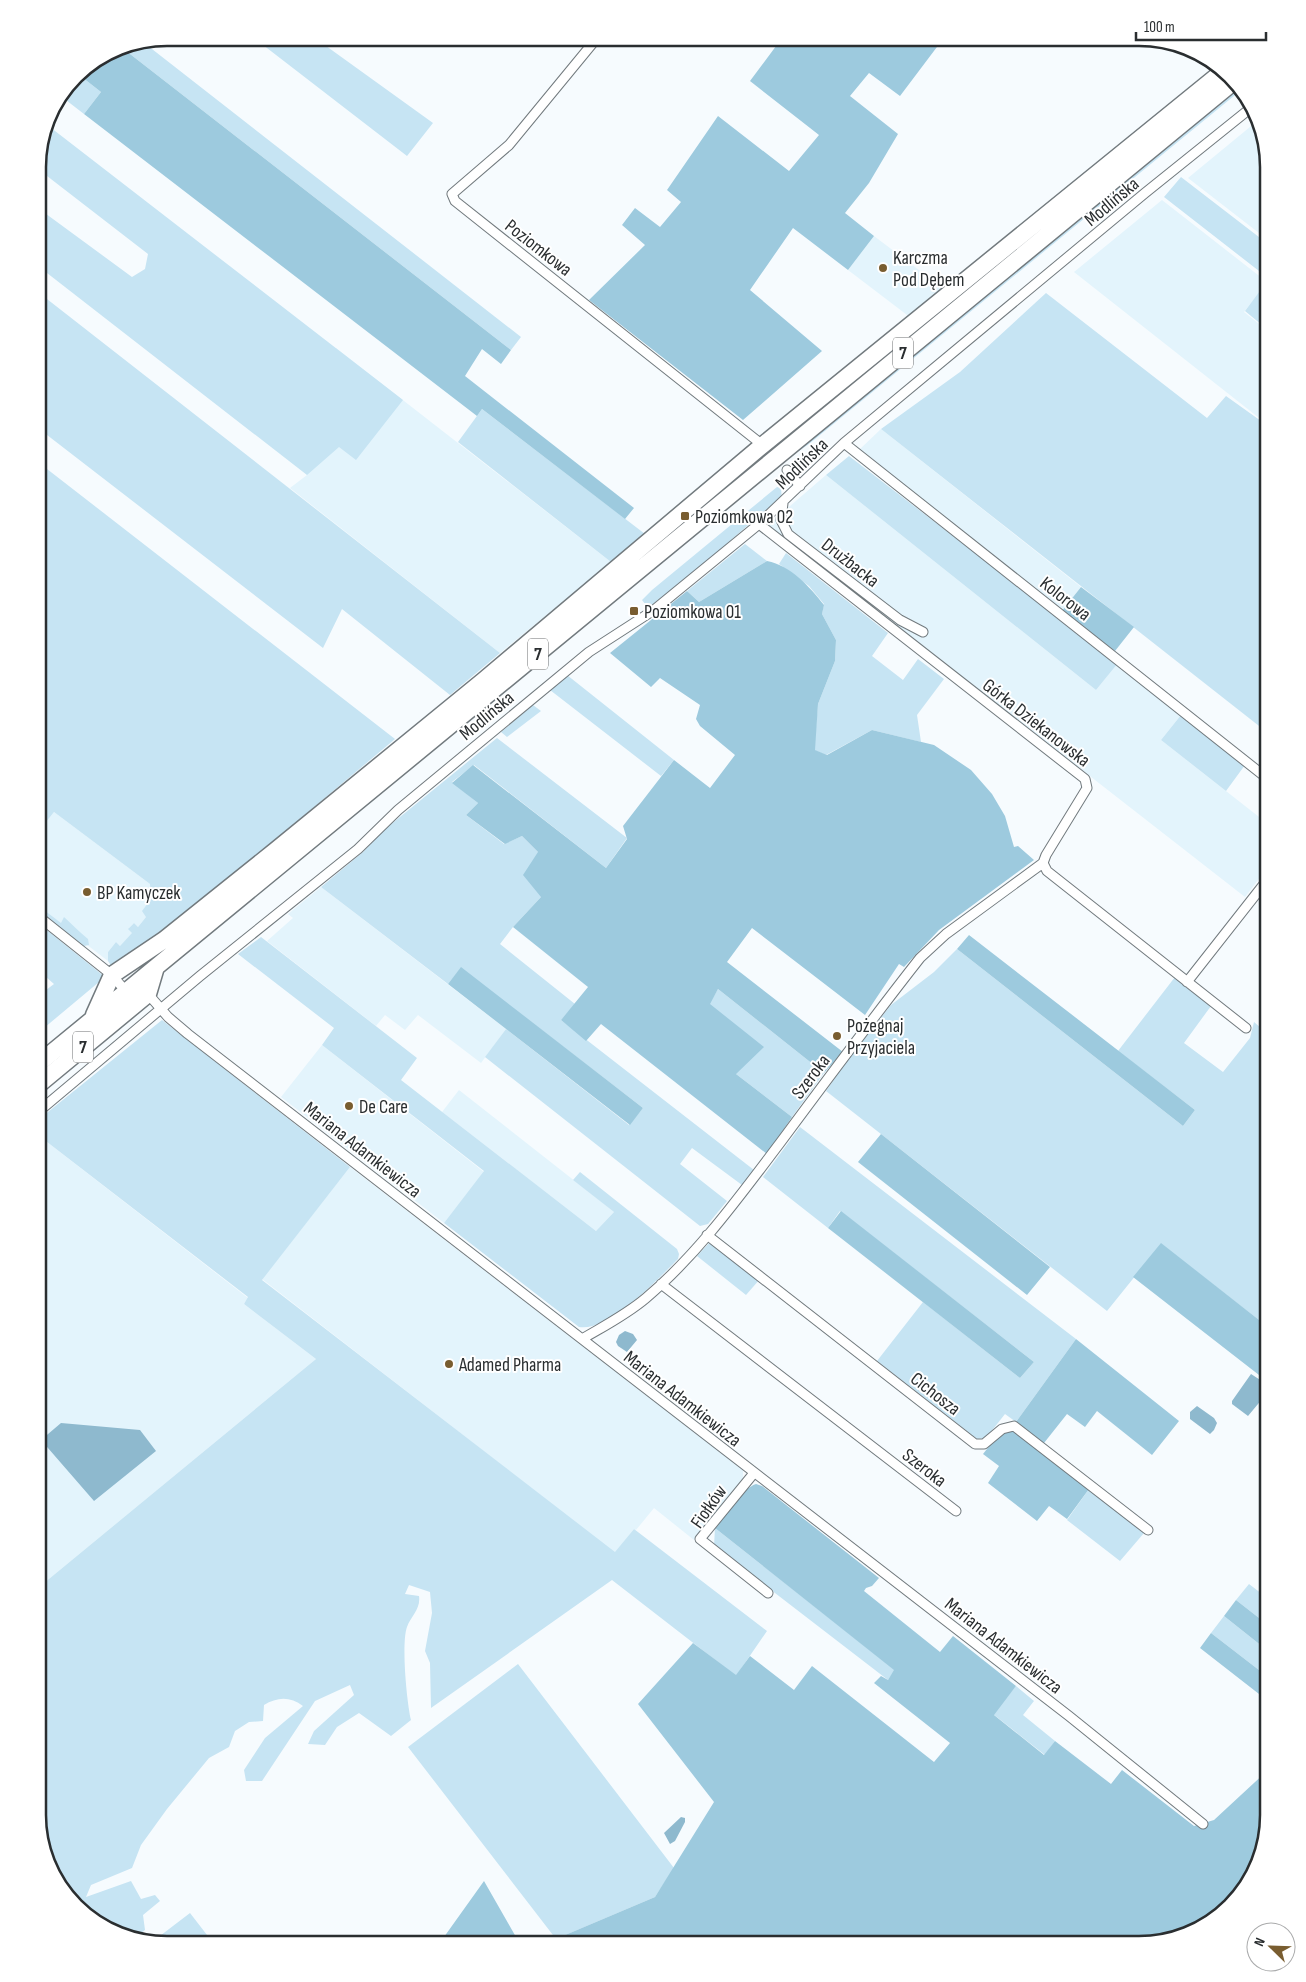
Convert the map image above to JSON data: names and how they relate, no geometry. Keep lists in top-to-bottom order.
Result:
{
  "streets": {
    "highway": ["7"],
    "street": [
      "Modlińska",
      "Poziomkowa",
      "Drużbacka",
      "Kolorowa",
      "Górka Dziekanowska",
      "Szeroka",
      "Mariana Adamkiewicza",
      "Cichosza",
      "Fiołków"
    ]
  },
  "crossings": [
    ["Modlińska", "Drużbacka"],
    ["Modlińska", "Kolorowa"],
    ["Modlińska", "Górka Dziekanowska"],
    ["Modlińska", "Mariana Adamkiewicza"],
    ["Poziomkowa", "7"],
    ["7", "Mariana Adamkiewicza"],
    ["Górka Dziekanowska", "Szeroka"],
    ["Szeroka", "Mariana Adamkiewicza"],
    ["Szeroka", "Cichosza"],
    ["Mariana Adamkiewicza", "Fiołków"]
  ],
  "places": {
    "other": [
      "Karczma Pod Dębem",
      "BP Kamyczek",
      "Pożegnaj Przyjaciela",
      "De Care",
      "Adamed Pharma"
    ],
    "transit": ["Poziomkowa 02", "Poziomkowa 01"]
  },
  "scale_bar": "100 m",
  "north": "top left"
}
